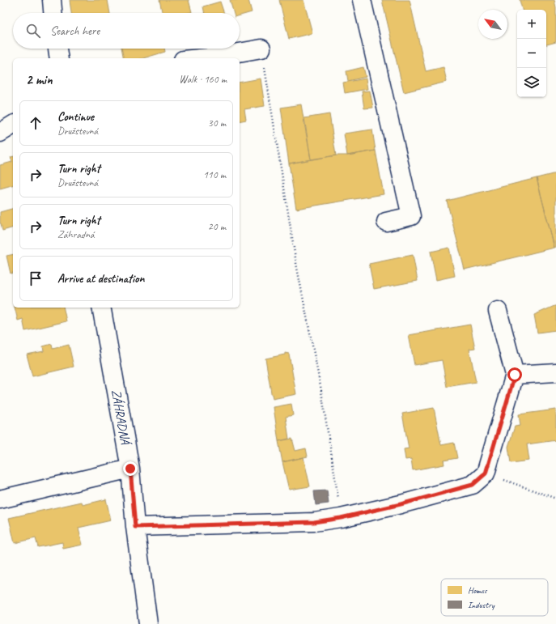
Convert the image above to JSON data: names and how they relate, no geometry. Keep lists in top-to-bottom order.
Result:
{
  "streets": {
    "street": ["ZÁHRADNÁ"]
  },
  "legend": ["Homes", "Industry"],
  "north": "top left",
  "page": {
    "map_buttons": ["+", "−"],
    "search": "Search here",
    "heading": ["2 min", "Walk · 160 m"],
    "list": [
      ["Continue", "Družstevná", "30 m"],
      ["Turn right", "Družstevná", "110 m"],
      ["Turn right", "Záhradná", "20 m"],
      "Arrive at destination"
    ]
  }
}
